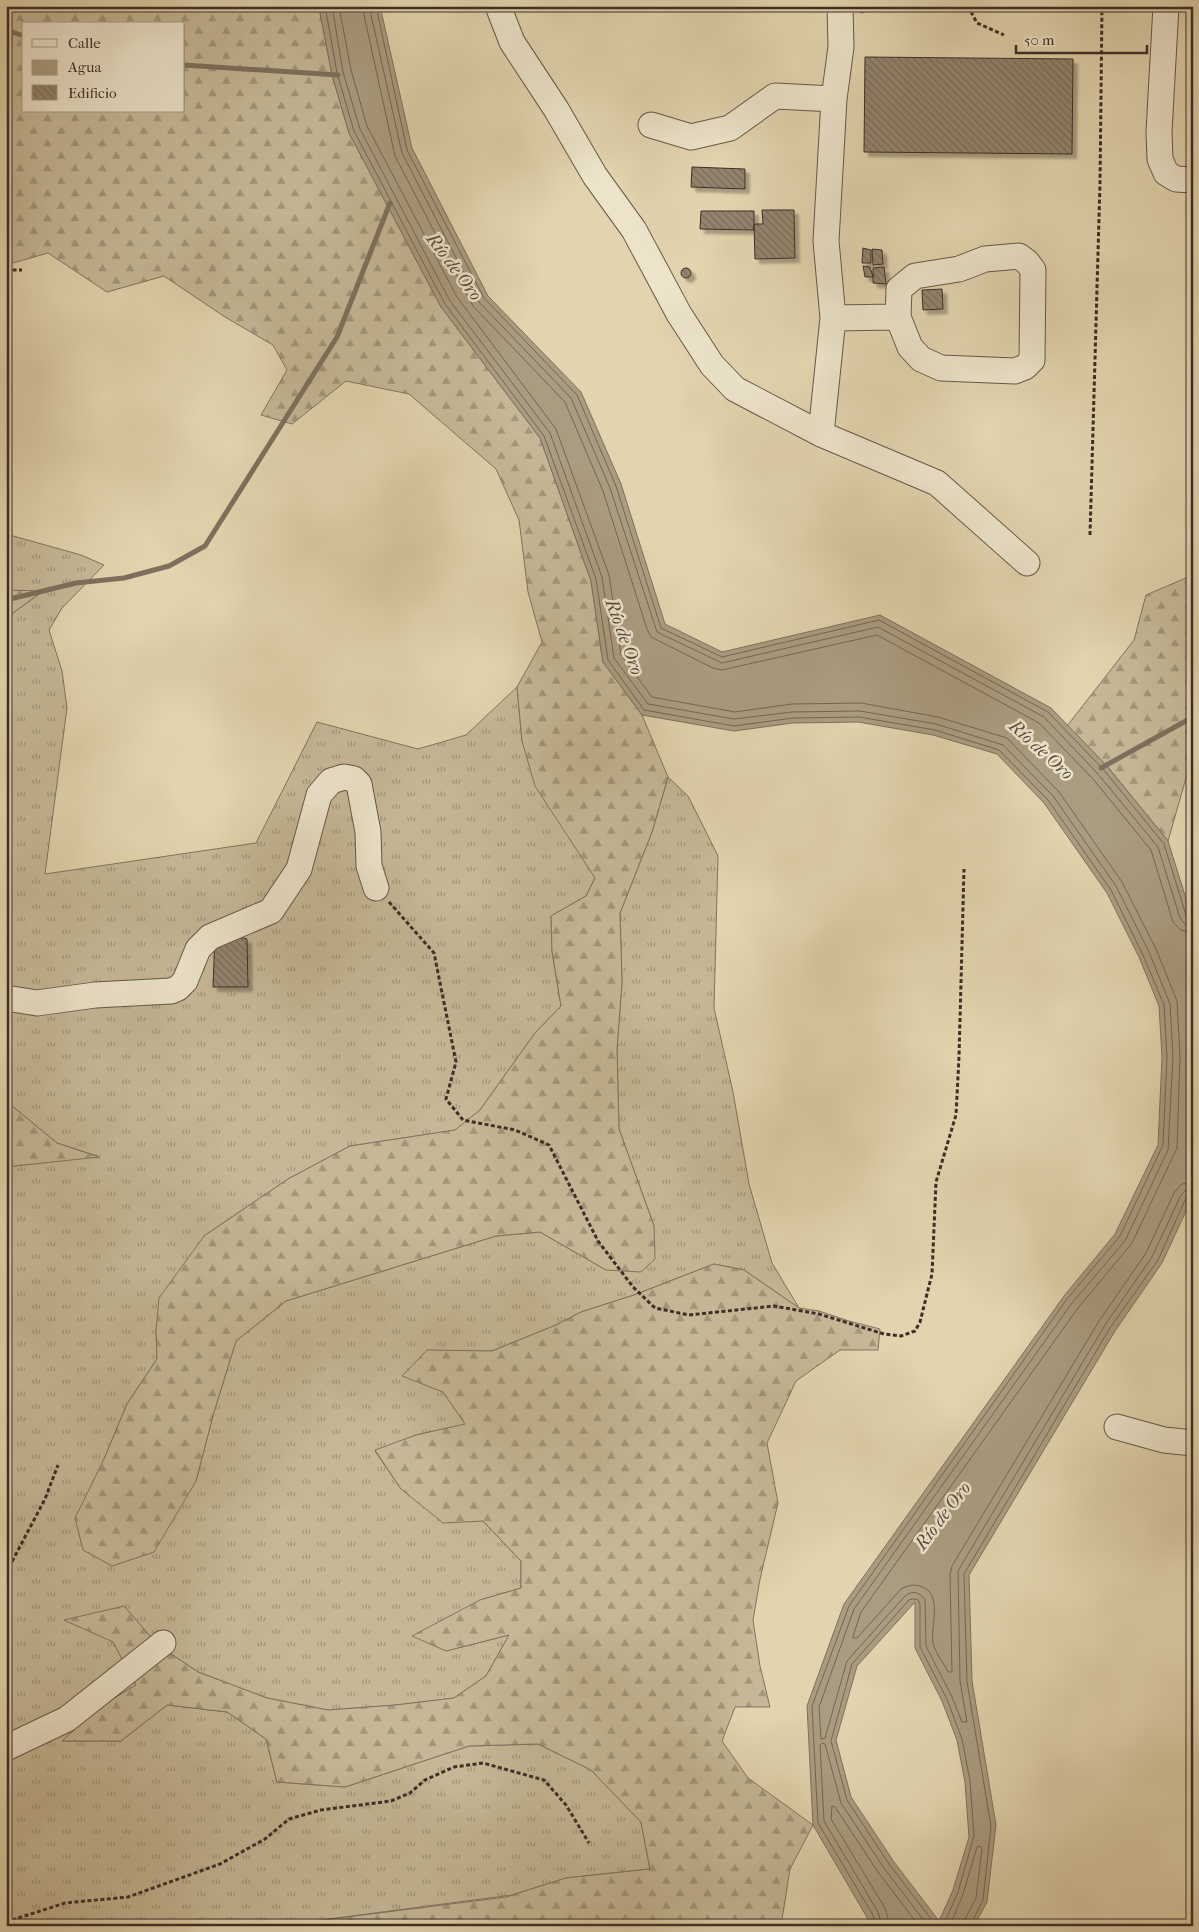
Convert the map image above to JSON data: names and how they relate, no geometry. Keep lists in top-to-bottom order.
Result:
{
  "water": ["Río de Oro"],
  "legend": ["Calle", "Agua", "Edificio"],
  "scale_bar": "50 m"
}
